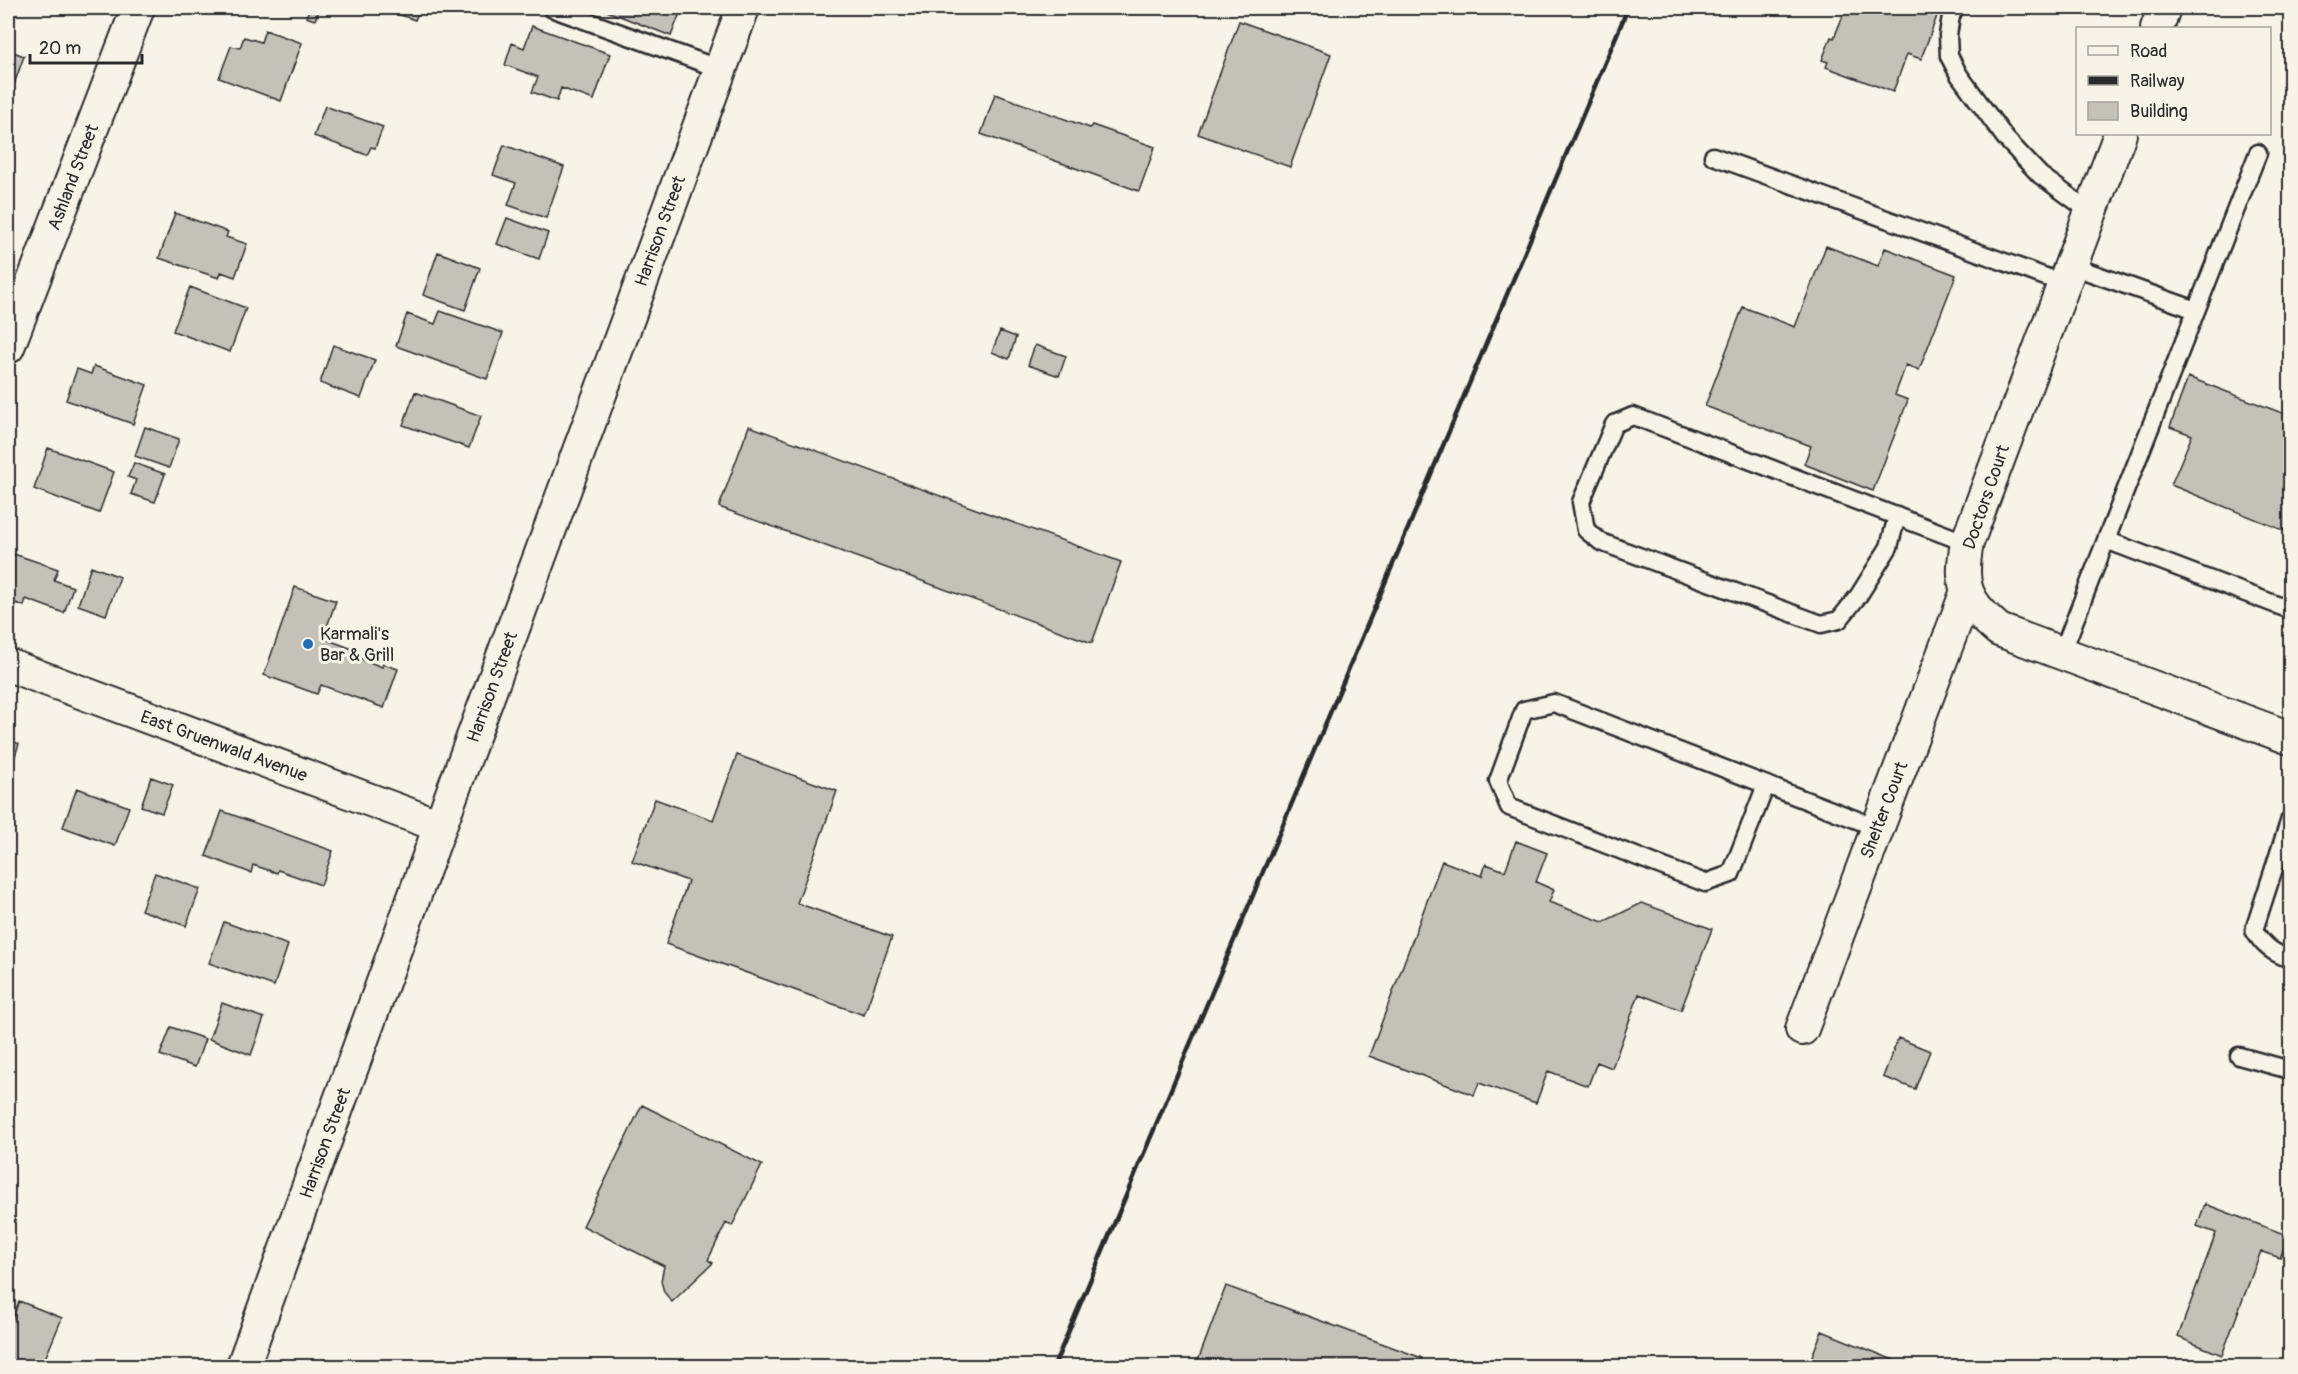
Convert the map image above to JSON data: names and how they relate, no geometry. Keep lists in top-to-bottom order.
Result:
{
  "streets": {
    "street": [
      "Ashland Street",
      "Harrison Street",
      "Doctors Court",
      "East Gruenwald Avenue",
      "Shelter Court"
    ]
  },
  "crossings": [
    ["Harrison Street", "East Gruenwald Avenue"],
    ["Doctors Court", "Shelter Court"]
  ],
  "places": ["Karmali's Bar & Grill"],
  "legend": ["Road", "Railway", "Building"],
  "scale_bar": "20 m"
}
